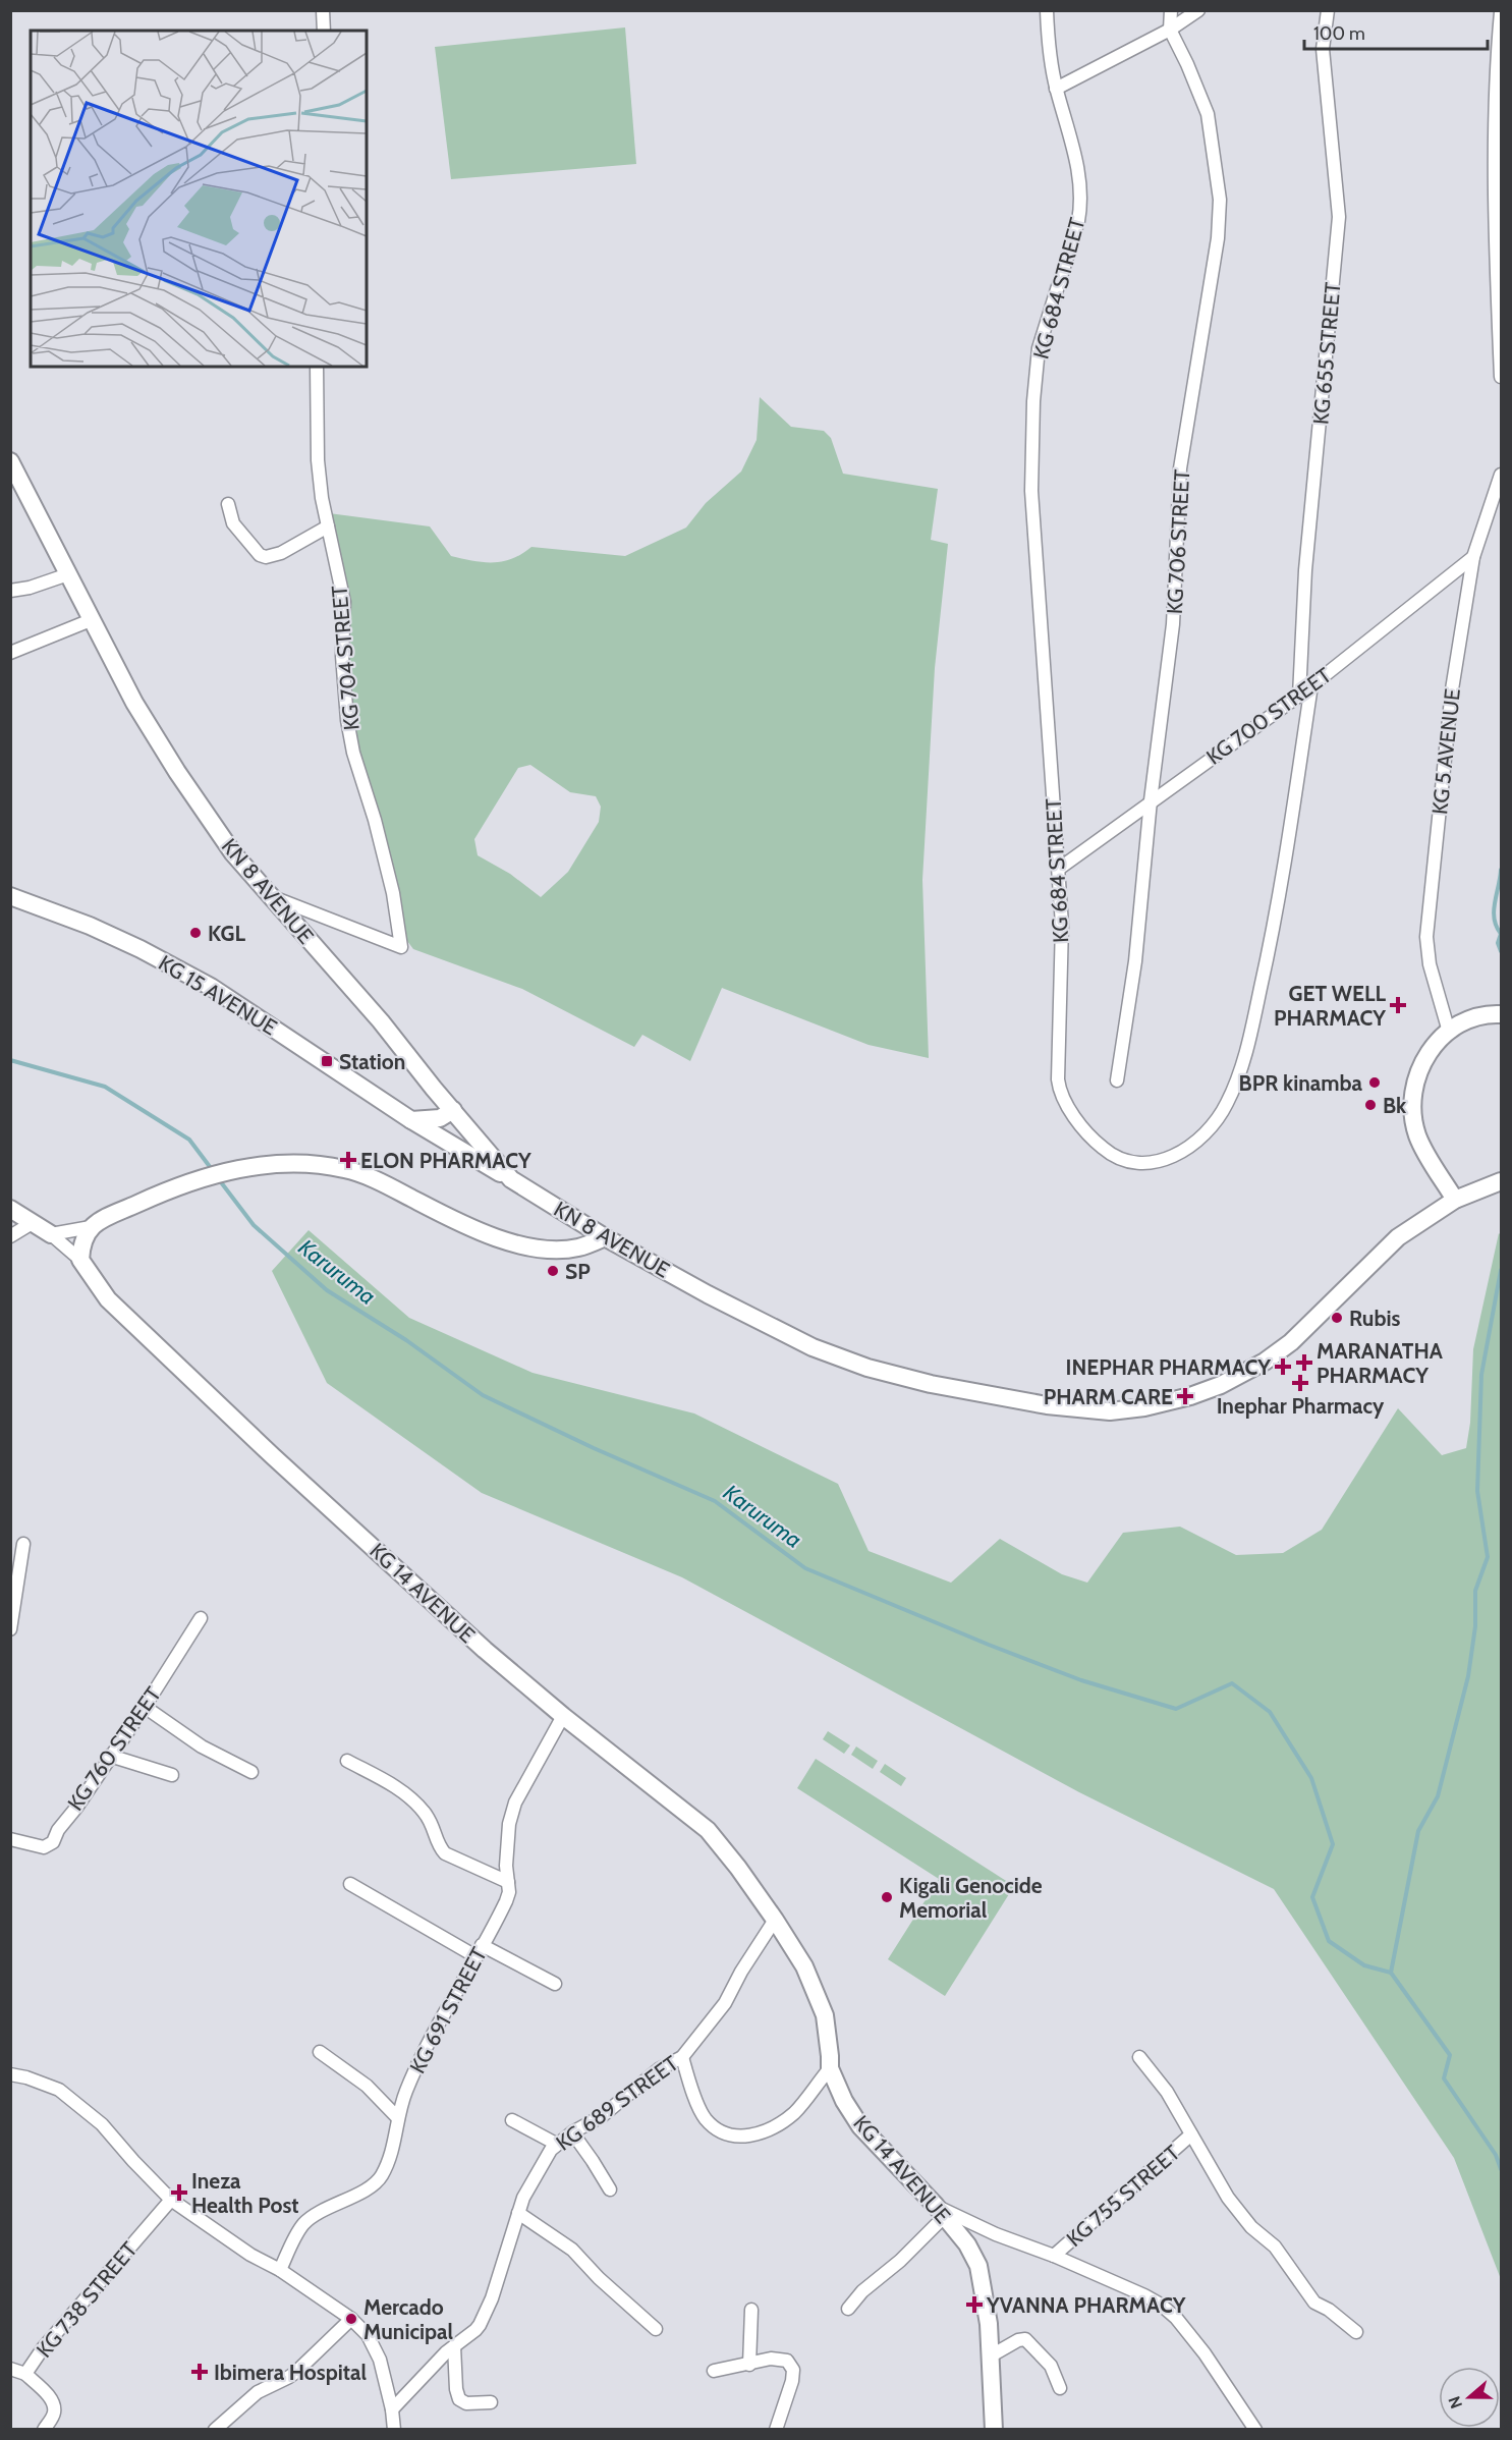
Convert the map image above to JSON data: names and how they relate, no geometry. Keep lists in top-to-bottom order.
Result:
{
  "streets": {
    "main road": ["KN 8 AVENUE", "KG 15 AVENUE", "KG 14 AVENUE"],
    "street": [
      "KG 684 STREET",
      "KG 655 STREET",
      "KG 706 STREET",
      "KG 704 STREET",
      "KG 700 STREET",
      "KG 5 AVENUE",
      "KG 760 STREET",
      "KG 691 STREET",
      "KG 689 STREET",
      "KG 755 STREET",
      "KG 738 STREET"
    ]
  },
  "crossings": [
    ["KG 684 STREET", "KG 700 STREET"],
    ["KG 655 STREET", "KG 700 STREET"],
    ["KG 706 STREET", "KG 700 STREET"],
    ["KG 704 STREET", "KN 8 AVENUE"],
    ["KG 700 STREET", "KG 5 AVENUE"],
    ["KN 8 AVENUE", "KG 15 AVENUE"],
    ["KG 14 AVENUE", "KG 691 STREET"],
    ["KG 14 AVENUE", "KG 689 STREET"]
  ],
  "water": ["Karuruma"],
  "places": {
    "other": [
      "KGL",
      "BPR kinamba",
      "Bk",
      "SP",
      "Rubis",
      "Kigali Genocide Memorial",
      "Mercado Municipal"
    ],
    "health": [
      "GET WELL PHARMACY",
      "ELON PHARMACY",
      "MARANATHA PHARMACY",
      "INEPHAR PHARMACY",
      "Inephar Pharmacy",
      "PHARM CARE",
      "Ineza Health Post",
      "YVANNA PHARMACY",
      "Ibimera Hospital"
    ],
    "transit": ["Station"]
  },
  "scale_bar": "100 m",
  "north": "left"
}
